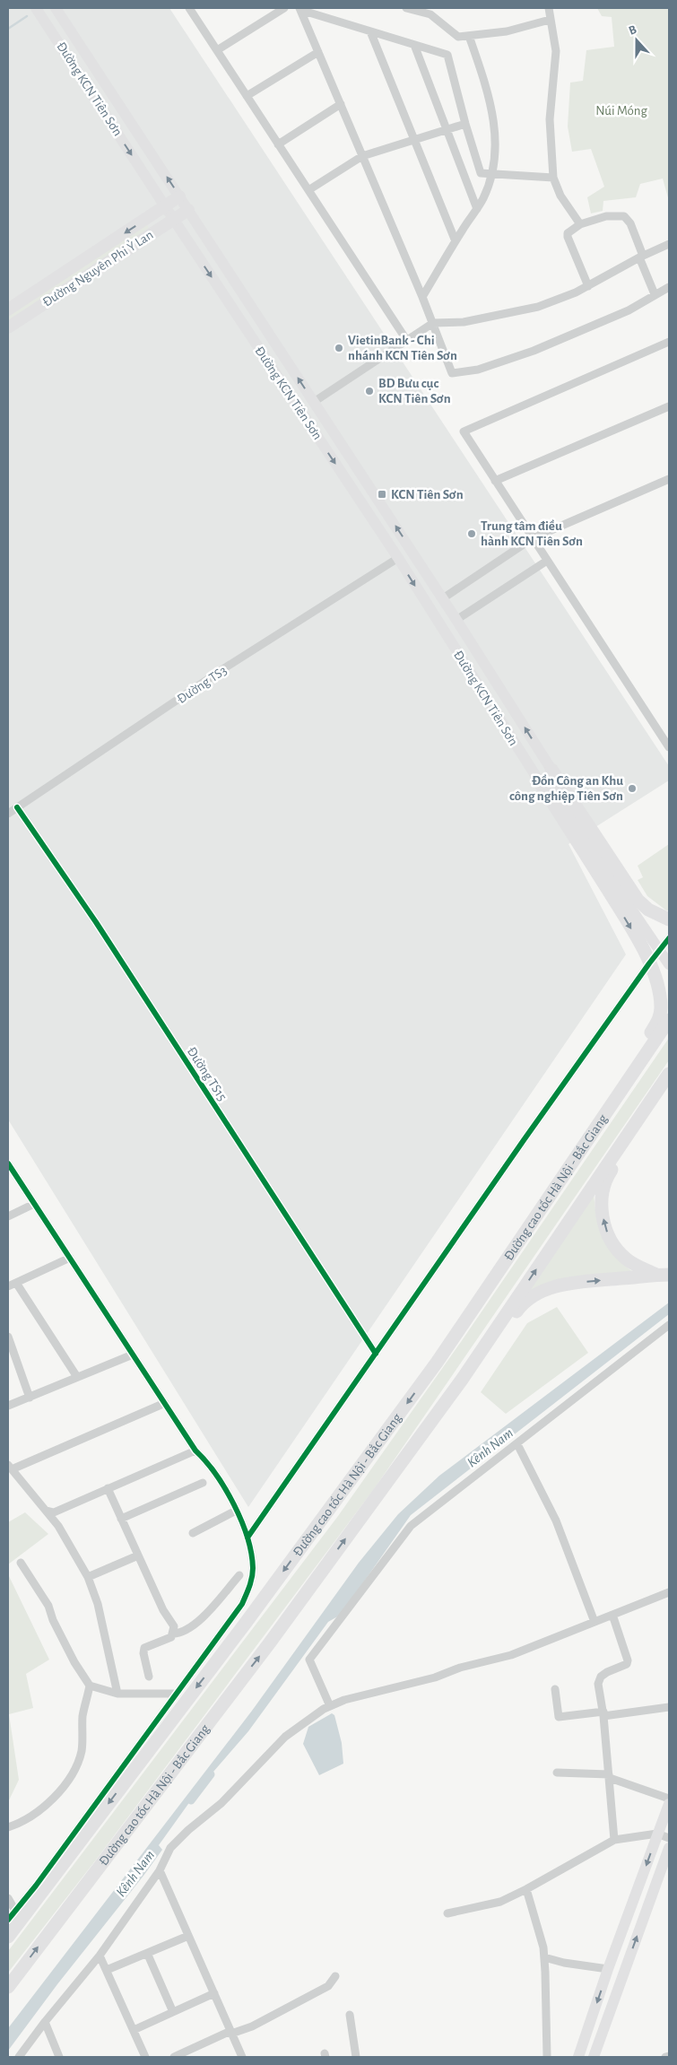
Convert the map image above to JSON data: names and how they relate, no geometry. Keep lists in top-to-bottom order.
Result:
{
  "streets": {
    "highway": ["Đường cao tốc Hà Nội - Bắc Giang"],
    "main road": ["Đường KCN Tiên Sơn", "Đường Nguyên Phi Ỷ Lan"],
    "street": ["Đường TS3", "Đường TS15"]
  },
  "crossings": [
    ["Đường KCN Tiên Sơn", "Đường Nguyên Phi Ỷ Lan"],
    ["Đường KCN Tiên Sơn", "Đường TS3"],
    ["Đường TS3", "Đường TS15"]
  ],
  "water": ["Kênh Nam"],
  "parks": ["Núi Móng"],
  "places": {
    "other": [
      "VietinBank - Chi nhánh KCN Tiên Sơn",
      "BD Bưu cục KCN Tiên Sơn",
      "Trung tâm điều hành KCN Tiên Sơn",
      "Đồn Công an Khu công nghiệp Tiên Sơn"
    ],
    "transit": ["KCN Tiên Sơn"]
  },
  "north": "top"
}
